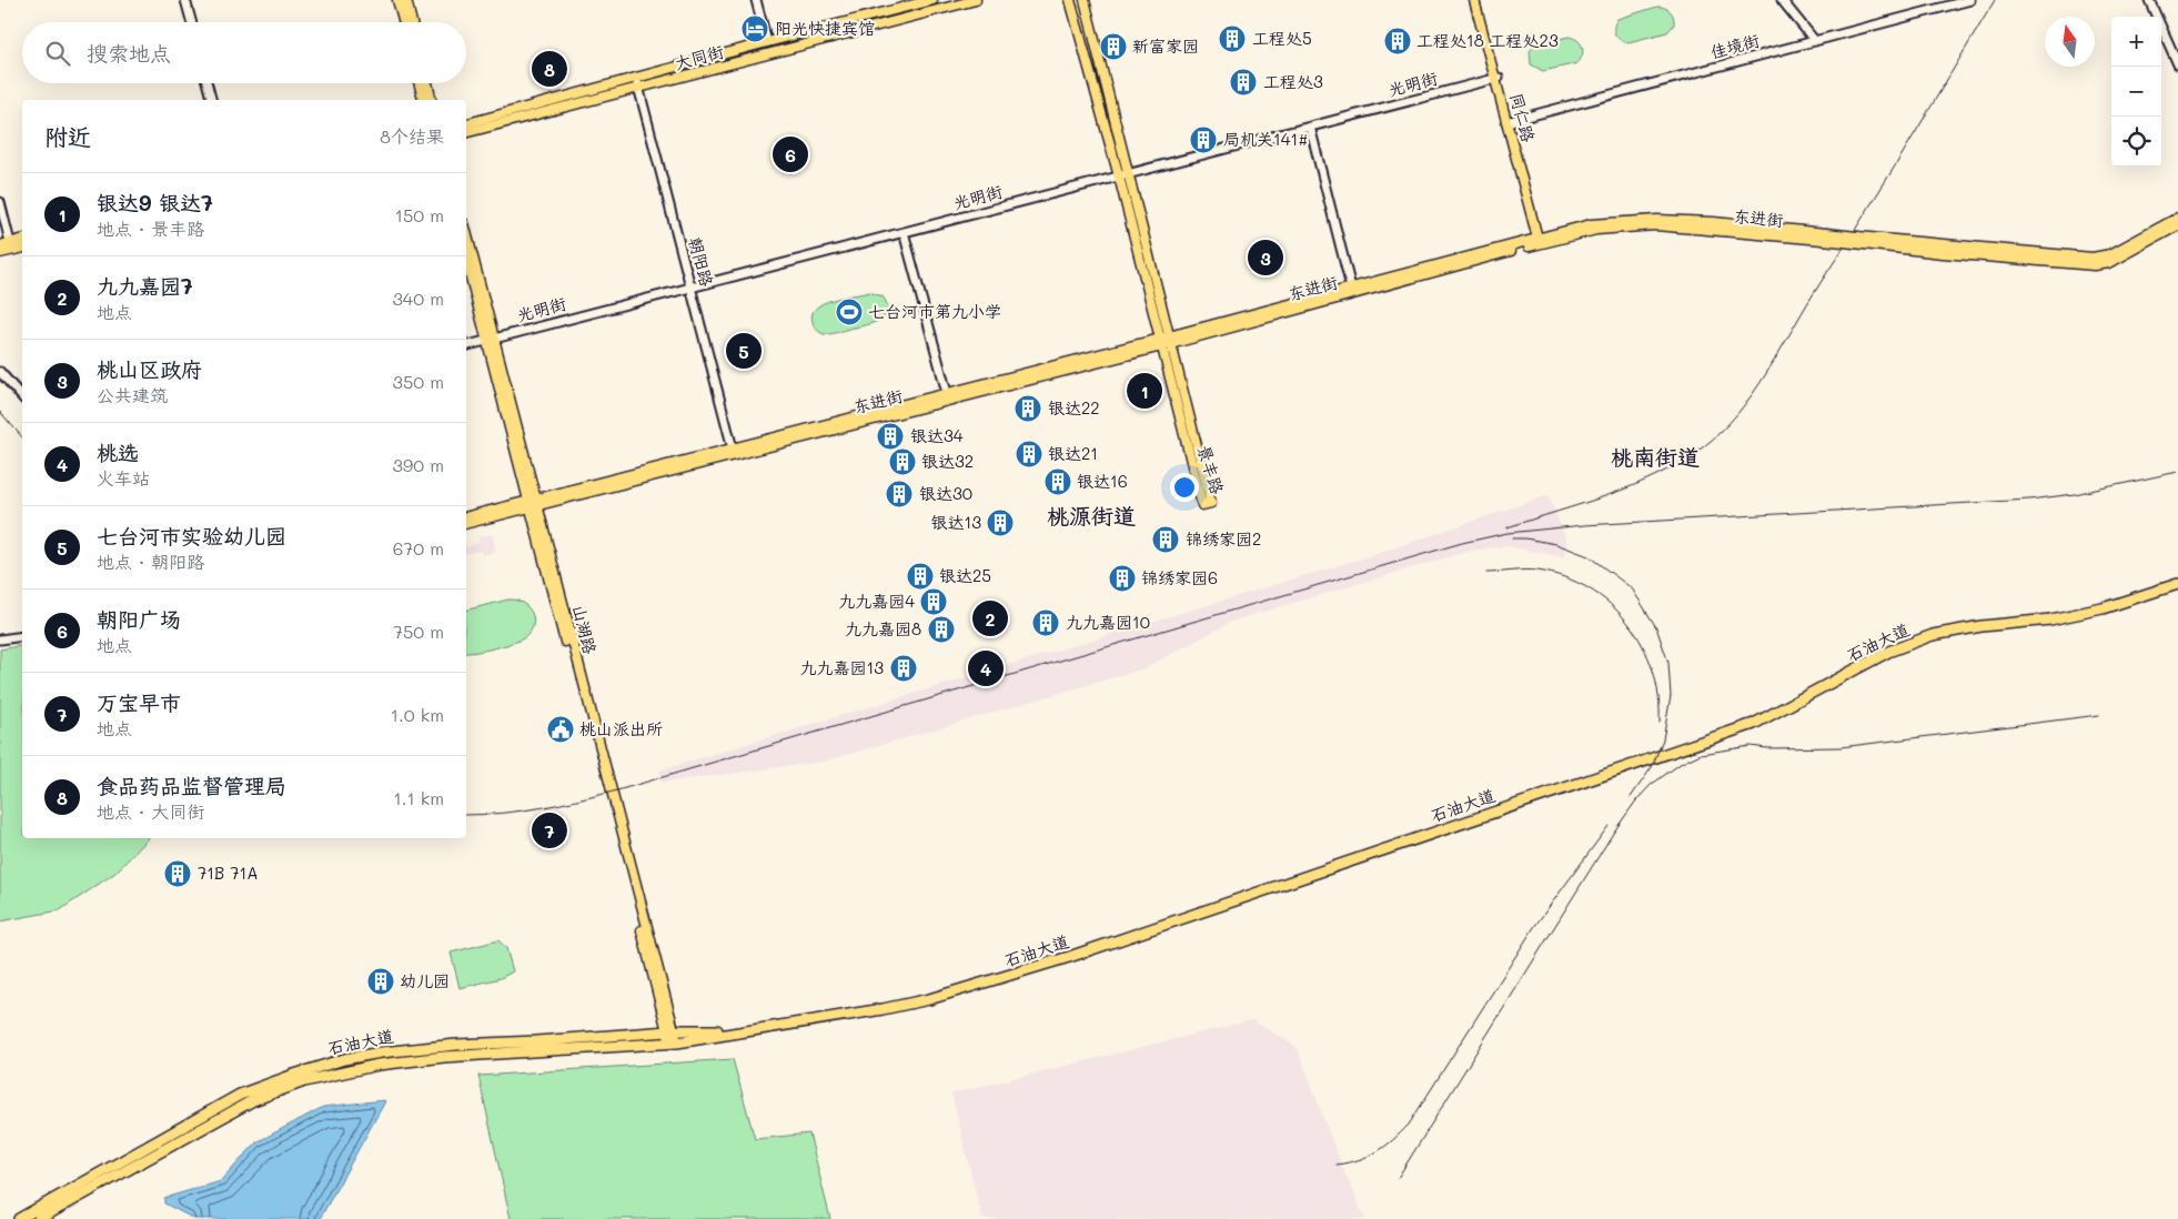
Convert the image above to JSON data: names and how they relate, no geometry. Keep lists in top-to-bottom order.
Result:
{
  "streets": {
    "highway": ["石油大道"],
    "main road": [
      "大同街",
      "同仁路",
      "东进街",
      "景丰路",
      "山湖路"
    ],
    "street": ["佳境街", "光明街", "朝阳路"]
  },
  "crossings": [
    ["佳境街", "同仁路"],
    ["大同街", "朝阳路"],
    ["光明街", "同仁路"],
    ["光明街", "朝阳路"],
    ["光明街", "景丰路"],
    ["光明街", "山湖路"],
    ["同仁路", "东进街"],
    ["东进街", "朝阳路"],
    ["东进街", "景丰路"],
    ["东进街", "山湖路"],
    ["山湖路", "石油大道"]
  ],
  "districts": ["桃南街道", "桃源街道"],
  "places": {
    "hotel": ["阳光快捷宾馆"],
    "building": [
      "工程处5",
      "工程处18 工程处23",
      "新富家园",
      "工程处3",
      "局机关141#",
      "银达22",
      "银达34",
      "银达21",
      "银达32",
      "银达16",
      "银达30",
      "银达13",
      "锦绣家园2",
      "银达25",
      "锦绣家园6",
      "九九嘉园4",
      "九九嘉园10",
      "九九嘉园8",
      "九九嘉园13",
      "71B 71A",
      "幼儿园"
    ],
    "sports": ["七台河市第九小学"],
    "public building": ["桃山派出所"]
  },
  "north": "top",
  "page": {
    "map_buttons": ["+", "−"],
    "search": "搜索地点",
    "pins": [
      "8",
      "6",
      "3",
      "5",
      "1",
      "2",
      "4",
      "7"
    ],
    "heading": ["附近", "8个结果"],
    "list": [
      {
        "mark": "1",
        "name": "银达9 银达7",
        "note": "地点 · 景丰路",
        "value": "150 m"
      },
      {
        "mark": "2",
        "name": "九九嘉园7",
        "note": "地点",
        "value": "340 m"
      },
      {
        "mark": "3",
        "name": "桃山区政府",
        "note": "公共建筑",
        "value": "350 m"
      },
      {
        "mark": "4",
        "name": "桃选",
        "note": "火车站",
        "value": "390 m"
      },
      {
        "mark": "5",
        "name": "七台河市实验幼儿园",
        "note": "地点 · 朝阳路",
        "value": "670 m"
      },
      {
        "mark": "6",
        "name": "朝阳广场",
        "note": "地点",
        "value": "750 m"
      },
      {
        "mark": "7",
        "name": "万宝早市",
        "note": "地点",
        "value": "1.0 km"
      },
      {
        "mark": "8",
        "name": "食品药品监督管理局",
        "note": "地点 · 大同街",
        "value": "1.1 km"
      }
    ]
  }
}
